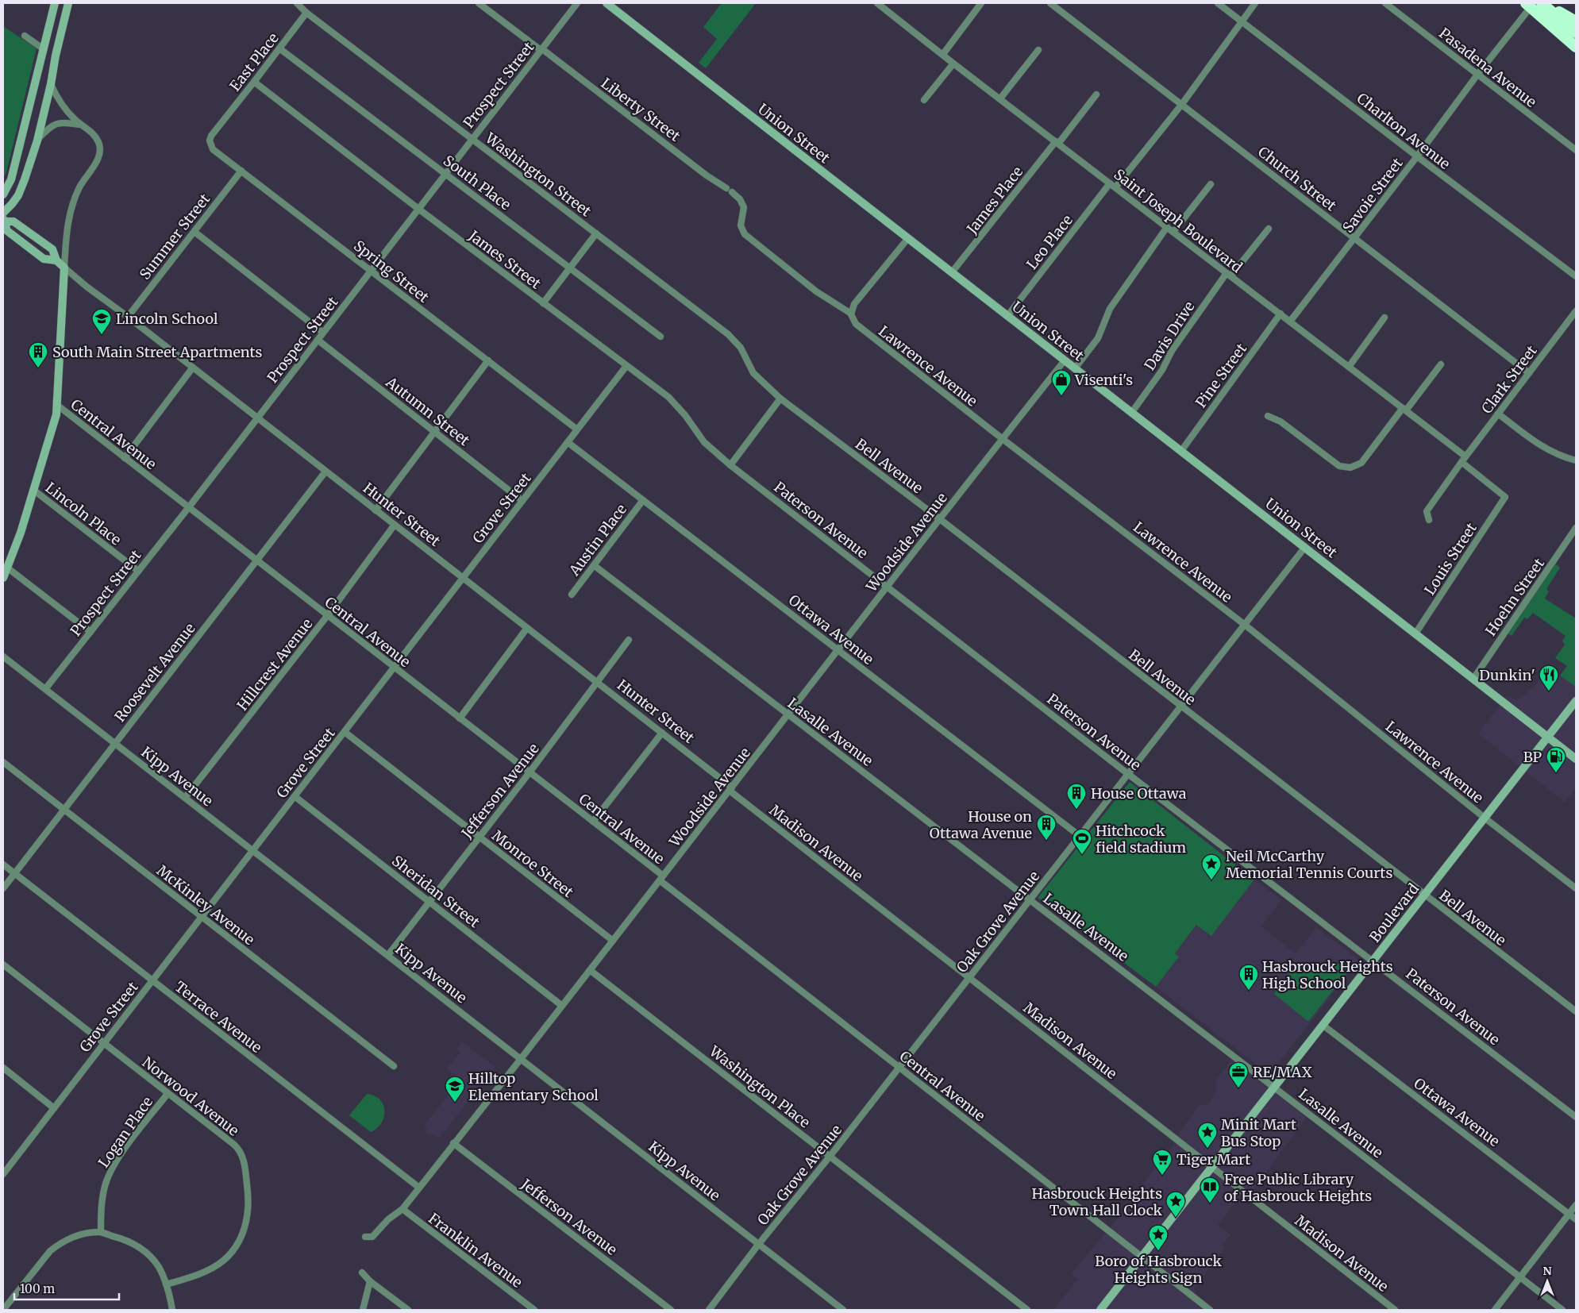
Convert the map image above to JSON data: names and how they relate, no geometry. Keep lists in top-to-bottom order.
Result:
{
  "streets": {
    "street": [
      "East Place",
      "Pasadena Avenue",
      "Prospect Street",
      "Liberty Street",
      "Charlton Avenue",
      "Union Street",
      "Washington Street",
      "Church Street",
      "South Place",
      "Savoie Street",
      "James Place",
      "Saint Joseph Boulevard",
      "Summer Street",
      "Leo Place",
      "James Street",
      "Spring Street",
      "Davis Drive",
      "Lawrence Avenue",
      "Pine Street",
      "Clark Street",
      "Autumn Street",
      "Central Avenue",
      "Bell Avenue",
      "Grove Street",
      "Lincoln Place",
      "Hunter Street",
      "Paterson Avenue",
      "Austin Place",
      "Woodside Avenue",
      "Louis Street",
      "Hoehn Street",
      "Ottawa Avenue",
      "Hillcrest Avenue",
      "Roosevelt Avenue",
      "Lasalle Avenue",
      "Kipp Avenue",
      "Jefferson Avenue",
      "Madison Avenue",
      "Monroe Street",
      "Sheridan Street",
      "McKinley Avenue",
      "Boulevard",
      "Oak Grove Avenue",
      "Terrace Avenue",
      "Washington Place",
      "Norwood Avenue",
      "Logan Place",
      "Franklin Avenue"
    ]
  },
  "crossings": [
    ["East Place", "Washington Street"],
    ["East Place", "South Place"],
    ["East Place", "James Street"],
    ["East Place", "Spring Street"],
    ["Pasadena Avenue", "Savoie Street"],
    ["Prospect Street", "Liberty Street"],
    ["Prospect Street", "Washington Street"],
    ["Prospect Street", "South Place"],
    ["Prospect Street", "James Street"],
    ["Prospect Street", "Spring Street"],
    ["Prospect Street", "Autumn Street"],
    ["Prospect Street", "Central Avenue"],
    ["Prospect Street", "Lincoln Place"],
    ["Prospect Street", "Hunter Street"],
    ["Prospect Street", "Kipp Avenue"],
    ["Liberty Street", "Lawrence Avenue"],
    ["Charlton Avenue", "Savoie Street"],
    ["Charlton Avenue", "Leo Place"],
    ["Union Street", "James Place"],
    ["Union Street", "Leo Place"],
    ["Union Street", "Davis Drive"],
    ["Union Street", "Pine Street"],
    ["Union Street", "Woodside Avenue"],
    ["Union Street", "Louis Street"],
    ["Union Street", "Hoehn Street"],
    ["Union Street", "Boulevard"],
    ["Union Street", "Oak Grove Avenue"],
    ["Washington Street", "Bell Avenue"],
    ["Church Street", "Savoie Street"],
    ["Church Street", "Leo Place"],
    ["Church Street", "Clark Street"],
    ["Savoie Street", "Saint Joseph Boulevard"],
    ["James Place", "Saint Joseph Boulevard"],
    ["Saint Joseph Boulevard", "Leo Place"],
    ["Saint Joseph Boulevard", "Davis Drive"],
    ["Saint Joseph Boulevard", "Pine Street"],
    ["Saint Joseph Boulevard", "Clark Street"],
    ["Summer Street", "Spring Street"],
    ["Summer Street", "Hunter Street"],
    ["James Street", "Grove Street"],
    ["James Street", "Paterson Avenue"],
    ["Spring Street", "Grove Street"],
    ["Lawrence Avenue", "Woodside Avenue"],
    ["Lawrence Avenue", "Boulevard"],
    ["Lawrence Avenue", "Oak Grove Avenue"],
    ["Clark Street", "Louis Street"],
    ["Autumn Street", "Grove Street"],
    ["Central Avenue", "Grove Street"],
    ["Central Avenue", "Woodside Avenue"],
    ["Central Avenue", "Hillcrest Avenue"],
    ["Central Avenue", "Roosevelt Avenue"],
    ["Central Avenue", "Jefferson Avenue"],
    ["Central Avenue", "Boulevard"],
    ["Central Avenue", "Oak Grove Avenue"],
    ["Bell Avenue", "Woodside Avenue"],
    ["Bell Avenue", "Boulevard"],
    ["Bell Avenue", "Oak Grove Avenue"],
    ["Grove Street", "Hunter Street"],
    ["Grove Street", "Ottawa Avenue"],
    ["Grove Street", "Kipp Avenue"],
    ["Grove Street", "Monroe Street"],
    ["Grove Street", "Sheridan Street"],
    ["Grove Street", "McKinley Avenue"],
    ["Grove Street", "Terrace Avenue"],
    ["Grove Street", "Norwood Avenue"],
    ["Hunter Street", "Woodside Avenue"],
    ["Hunter Street", "Hillcrest Avenue"],
    ["Hunter Street", "Roosevelt Avenue"],
    ["Hunter Street", "Jefferson Avenue"],
    ["Hunter Street", "Madison Avenue"],
    ["Paterson Avenue", "Woodside Avenue"],
    ["Paterson Avenue", "Boulevard"],
    ["Paterson Avenue", "Oak Grove Avenue"],
    ["Austin Place", "Ottawa Avenue"],
    ["Austin Place", "Lasalle Avenue"],
    ["Woodside Avenue", "Ottawa Avenue"],
    ["Woodside Avenue", "Lasalle Avenue"],
    ["Woodside Avenue", "Kipp Avenue"],
    ["Woodside Avenue", "Jefferson Avenue"],
    ["Woodside Avenue", "Madison Avenue"],
    ["Woodside Avenue", "Monroe Street"],
    ["Woodside Avenue", "Sheridan Street"],
    ["Woodside Avenue", "Terrace Avenue"],
    ["Woodside Avenue", "Washington Place"],
    ["Woodside Avenue", "Franklin Avenue"],
    ["Ottawa Avenue", "Boulevard"],
    ["Ottawa Avenue", "Oak Grove Avenue"],
    ["Hillcrest Avenue", "Kipp Avenue"],
    ["Roosevelt Avenue", "Kipp Avenue"],
    ["Roosevelt Avenue", "McKinley Avenue"],
    ["Roosevelt Avenue", "Terrace Avenue"],
    ["Lasalle Avenue", "Boulevard"],
    ["Lasalle Avenue", "Oak Grove Avenue"],
    ["Kipp Avenue", "Jefferson Avenue"],
    ["Kipp Avenue", "Oak Grove Avenue"],
    ["Jefferson Avenue", "Monroe Street"],
    ["Jefferson Avenue", "Sheridan Street"],
    ["Madison Avenue", "Boulevard"],
    ["Madison Avenue", "Oak Grove Avenue"],
    ["Oak Grove Avenue", "Washington Place"],
    ["Norwood Avenue", "Logan Place"]
  ],
  "places": {
    "school or university": ["Lincoln School", "Hilltop Elementary School"],
    "building": [
      "South Main Street Apartments",
      "House Ottawa",
      "House on Ottawa Avenue",
      "Hasbrouck Heights High School"
    ],
    "shop": ["Visenti's"],
    "restaurant": ["Dunkin'"],
    "fuel station": ["BP"],
    "sports": ["Hitchcock field stadium"],
    "place": [
      "Neil McCarthy Memorial Tennis Courts",
      "Minit Mart Bus Stop",
      "Hasbrouck Heights Town Hall Clock",
      "Boro of Hasbrouck Heights Sign"
    ],
    "office": ["RE/MAX"],
    "supermarket": ["Tiger Mart"],
    "library": ["Free Public Library of Hasbrouck Heights"]
  },
  "scale_bar": "100 m",
  "north": "top"
}
